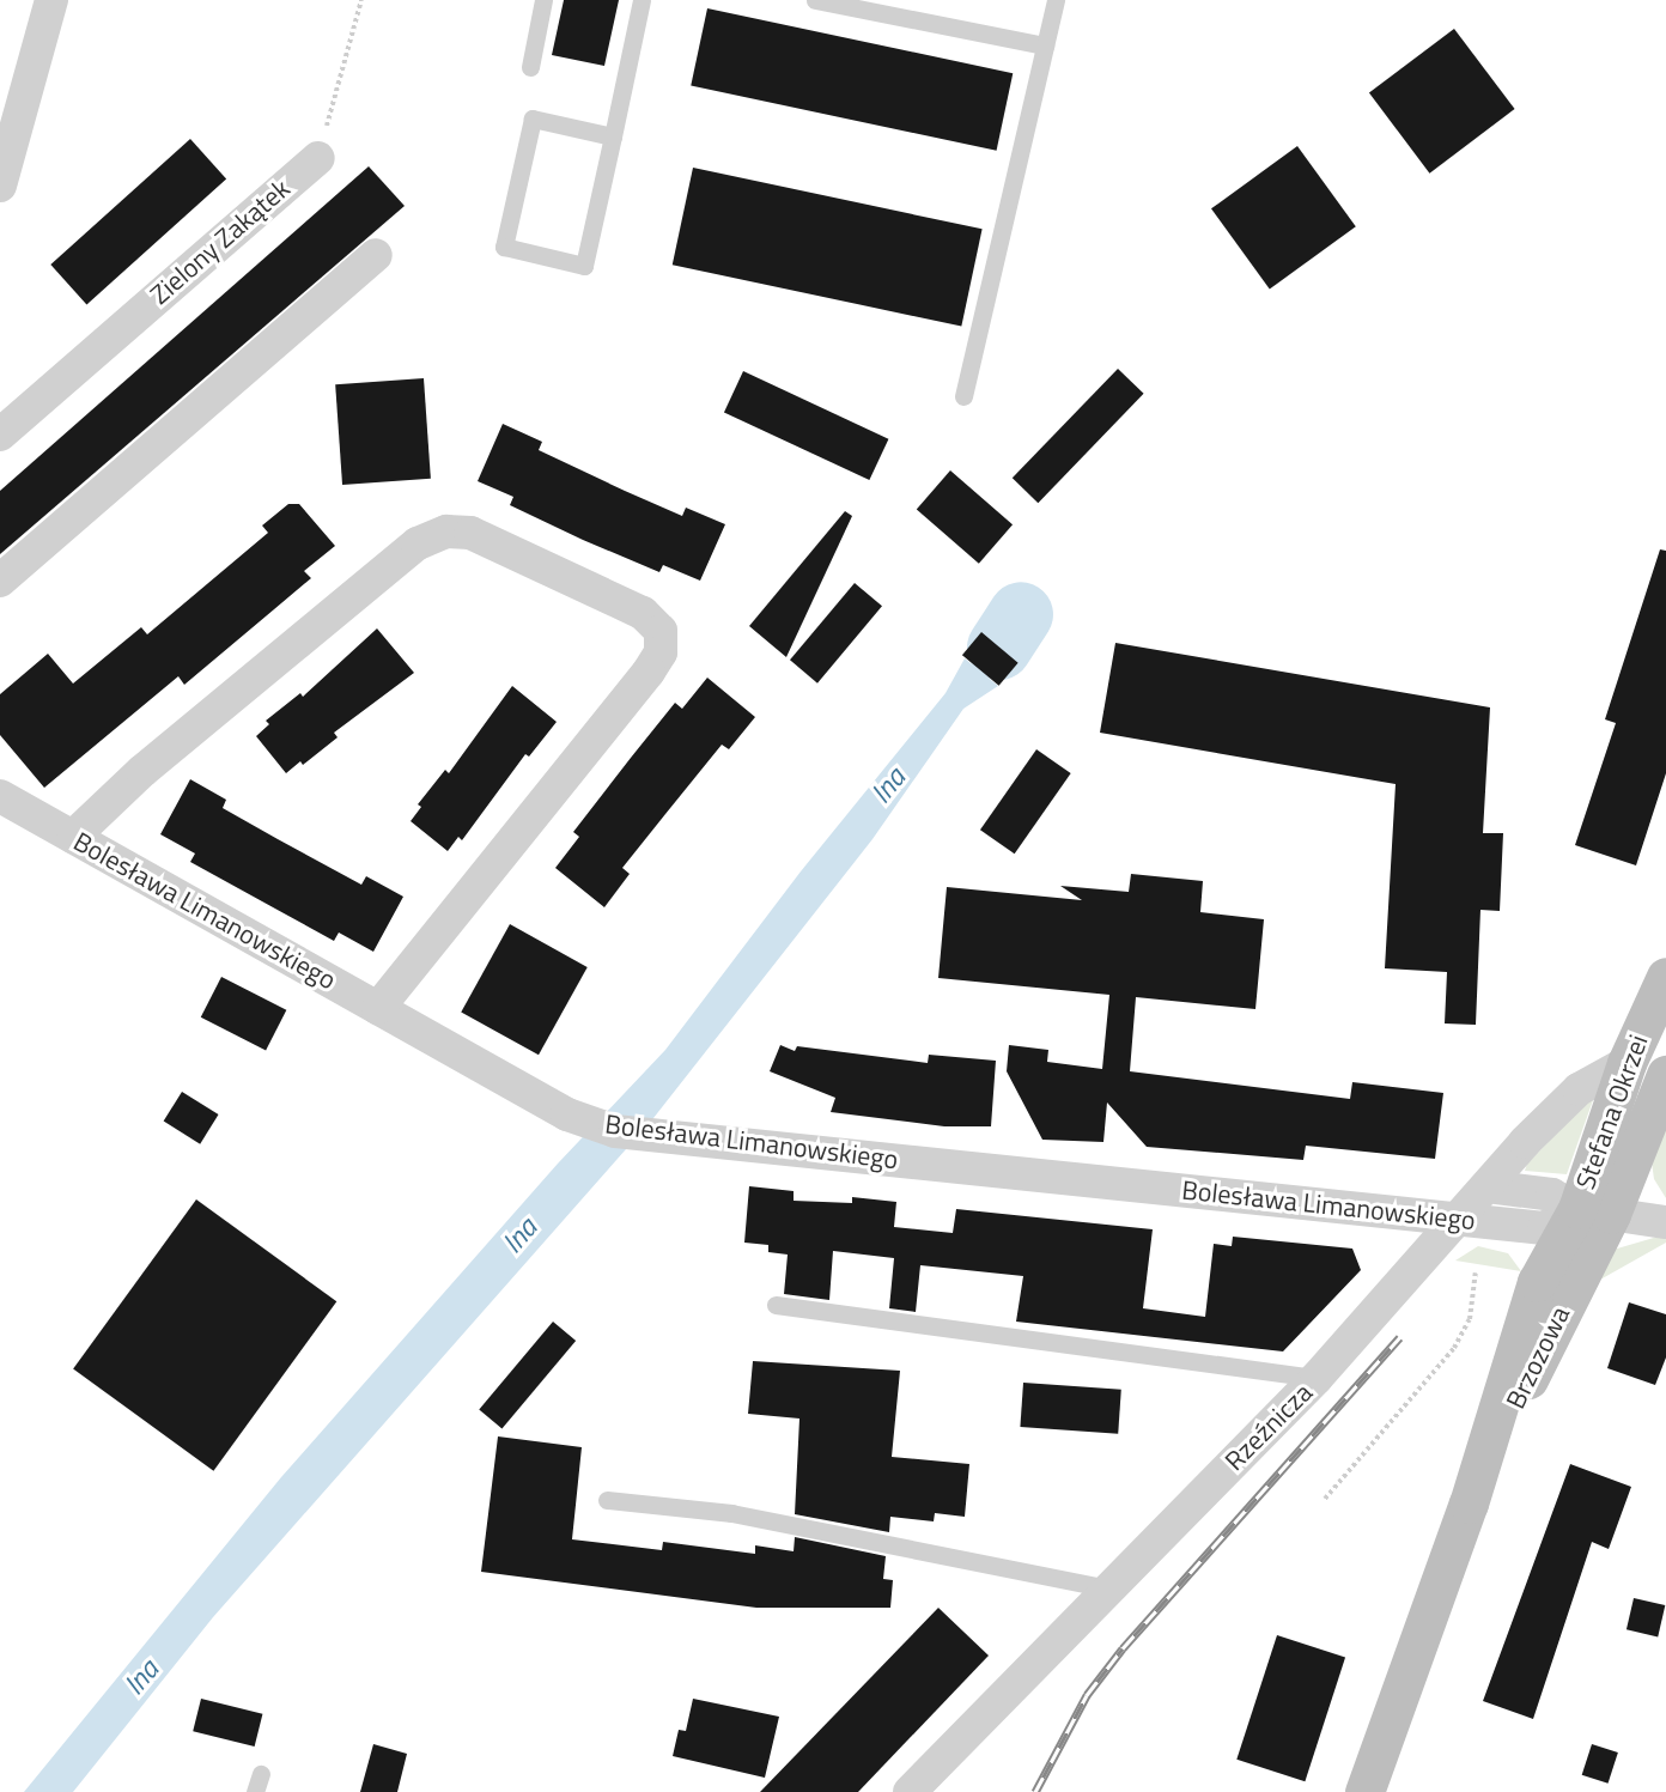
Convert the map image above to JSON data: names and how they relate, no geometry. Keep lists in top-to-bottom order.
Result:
{
  "streets": {
    "street": [
      "Zielony Zakątek",
      "Bolesława Limanowskiego",
      "Stefana Okrzei",
      "Brzozowa",
      "Rzeźnicza"
    ]
  },
  "crossings": [
    ["Bolesława Limanowskiego", "Stefana Okrzei"],
    ["Bolesława Limanowskiego", "Brzozowa"],
    ["Bolesława Limanowskiego", "Rzeźnicza"],
    ["Stefana Okrzei", "Brzozowa"],
    ["Stefana Okrzei", "Rzeźnicza"]
  ],
  "water": ["Ina"]
}
